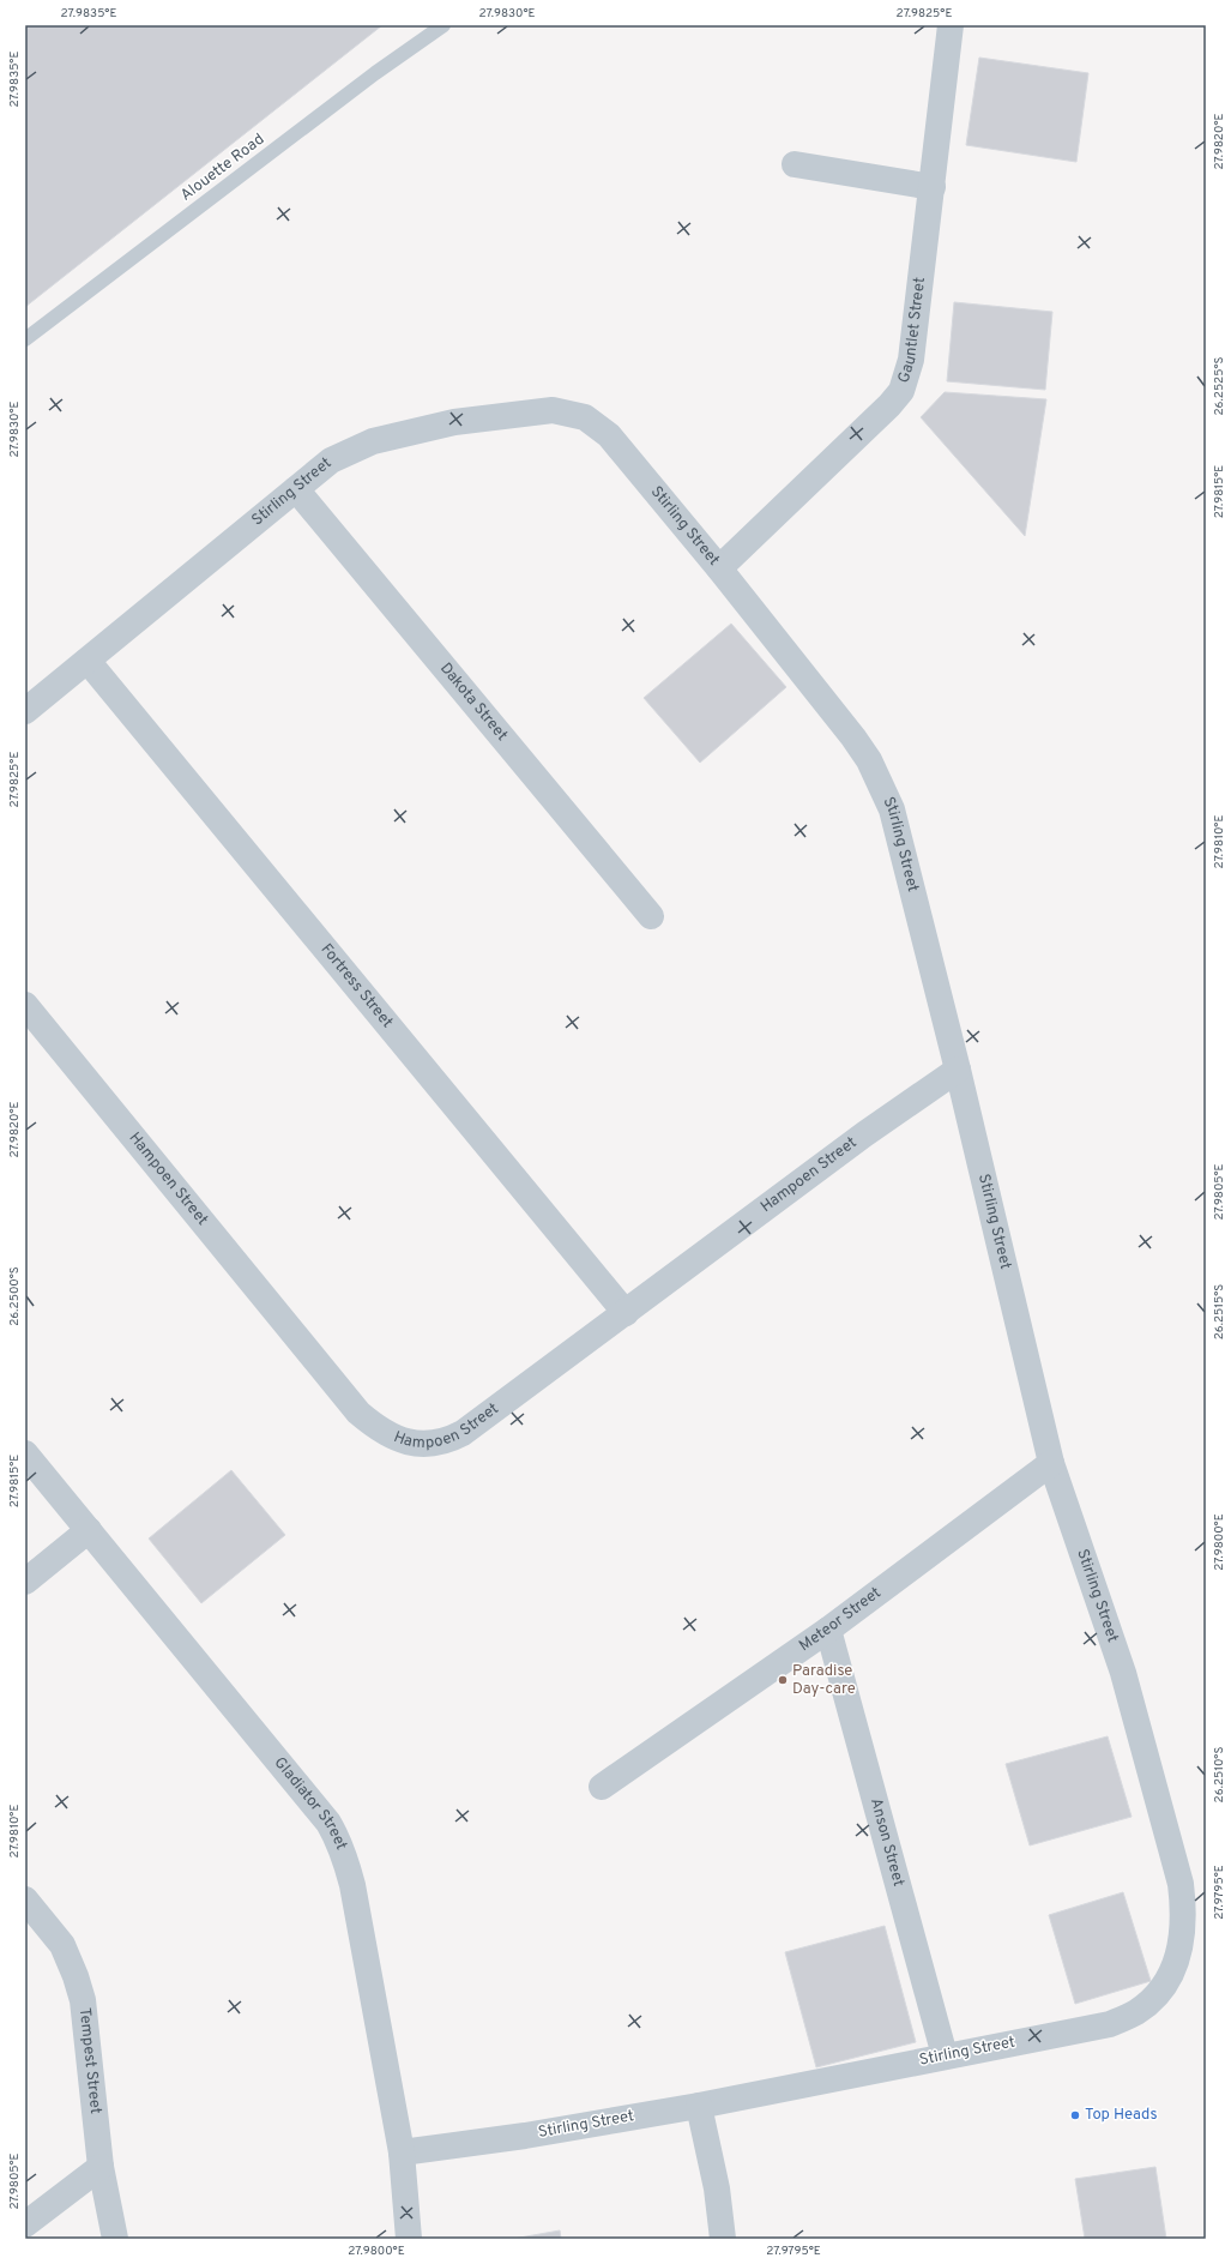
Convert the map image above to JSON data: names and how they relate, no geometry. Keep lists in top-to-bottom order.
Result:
{
  "streets": {
    "street": [
      "Gauntlet Street",
      "Stirling Street",
      "Dakota Street",
      "Fortress Street",
      "Hampoen Street",
      "Meteor Street",
      "Gladiator Street",
      "Anson Street",
      "Tempest Street"
    ],
    "lane": ["Alouette Road"]
  },
  "crossings": [
    ["Gauntlet Street", "Stirling Street"],
    ["Stirling Street", "Dakota Street"],
    ["Stirling Street", "Fortress Street"],
    ["Stirling Street", "Hampoen Street"],
    ["Stirling Street", "Meteor Street"],
    ["Stirling Street", "Gladiator Street"],
    ["Stirling Street", "Anson Street"],
    ["Fortress Street", "Hampoen Street"],
    ["Meteor Street", "Anson Street"]
  ],
  "places": ["Paradise Day-care", "Top Heads"],
  "coordinates": [
    "27.9835°E",
    "27.9830°E",
    "27.9825°E",
    "27.9820°E",
    "26.2525°S",
    "27.9815°E",
    "27.9810°E",
    "27.9805°E",
    "26.2500°S",
    "26.2515°S",
    "27.9800°E",
    "26.2510°S",
    "27.9795°E"
  ]
}
